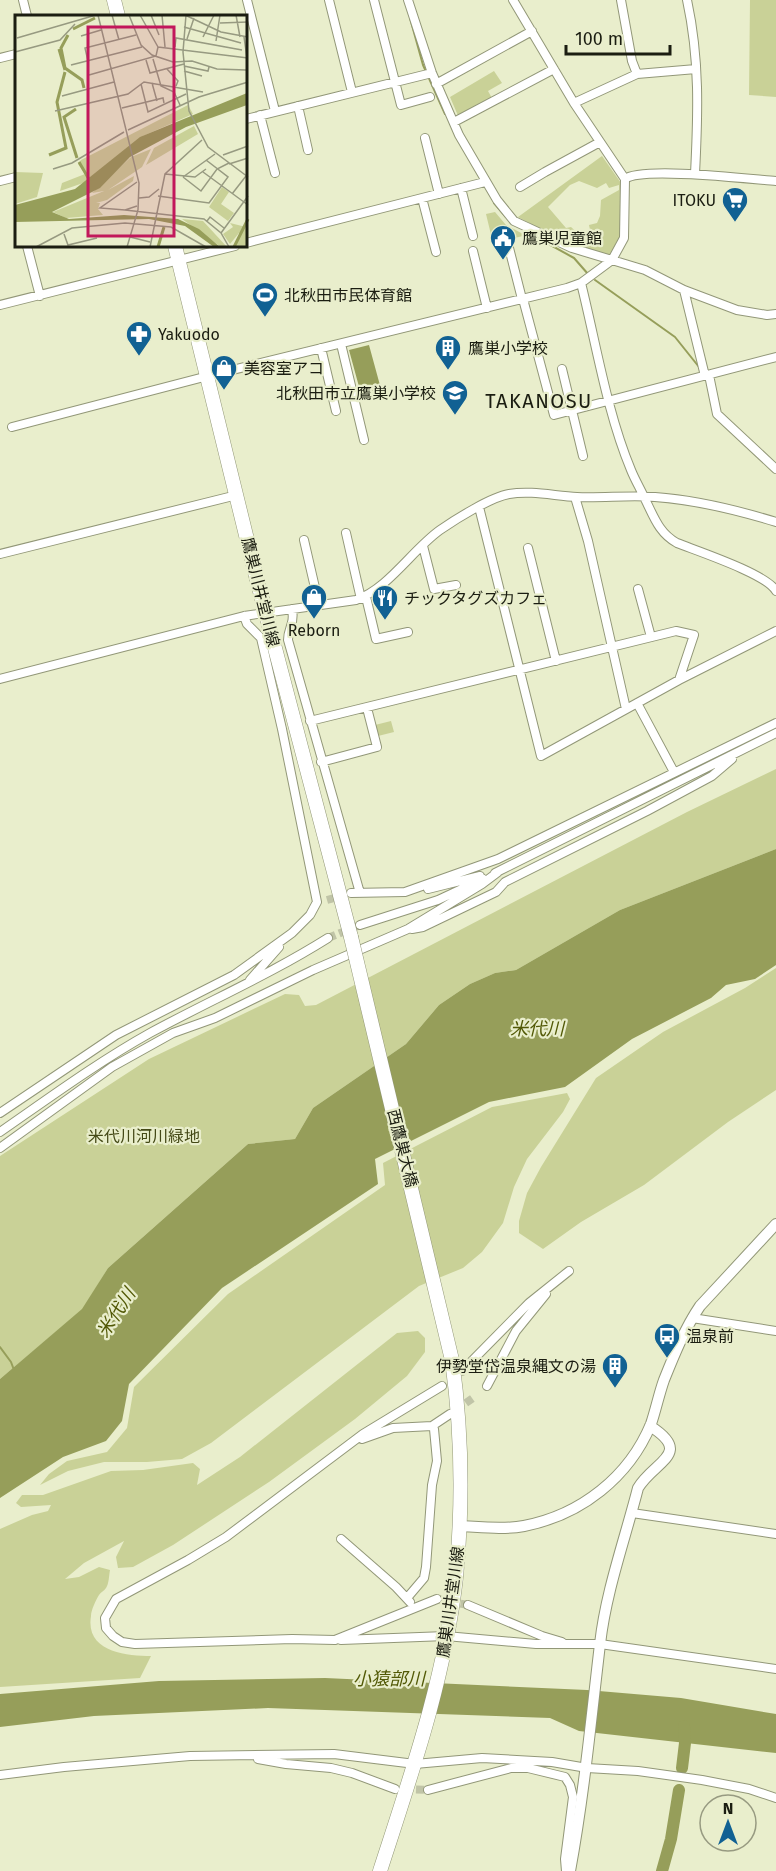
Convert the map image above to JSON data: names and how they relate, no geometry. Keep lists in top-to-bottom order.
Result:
{
  "streets": {
    "main road": ["鷹巣川井堂川線", "西鷹巣大橋"]
  },
  "crossings": [
    ["鷹巣川井堂川線", "西鷹巣大橋"]
  ],
  "districts": ["TAKANOSU"],
  "water": ["米代川", "小猿部川"],
  "parks": ["米代川河川緑地"],
  "places": {
    "supermarket": ["ITOKU"],
    "public building": ["鷹巣児童館"],
    "sports": ["北秋田市民体育館"],
    "pharmacy": ["Yakuodo"],
    "building": ["鷹巣小学校", "伊勢堂岱温泉縄文の湯"],
    "shop": ["美容室アコ", "Reborn"],
    "school or university": ["北秋田市立鷹巣小学校"],
    "restaurant": ["チックタグズカフェ"],
    "bus stop": ["温泉前"]
  },
  "scale_bar": "100 m",
  "north": "top"
}
